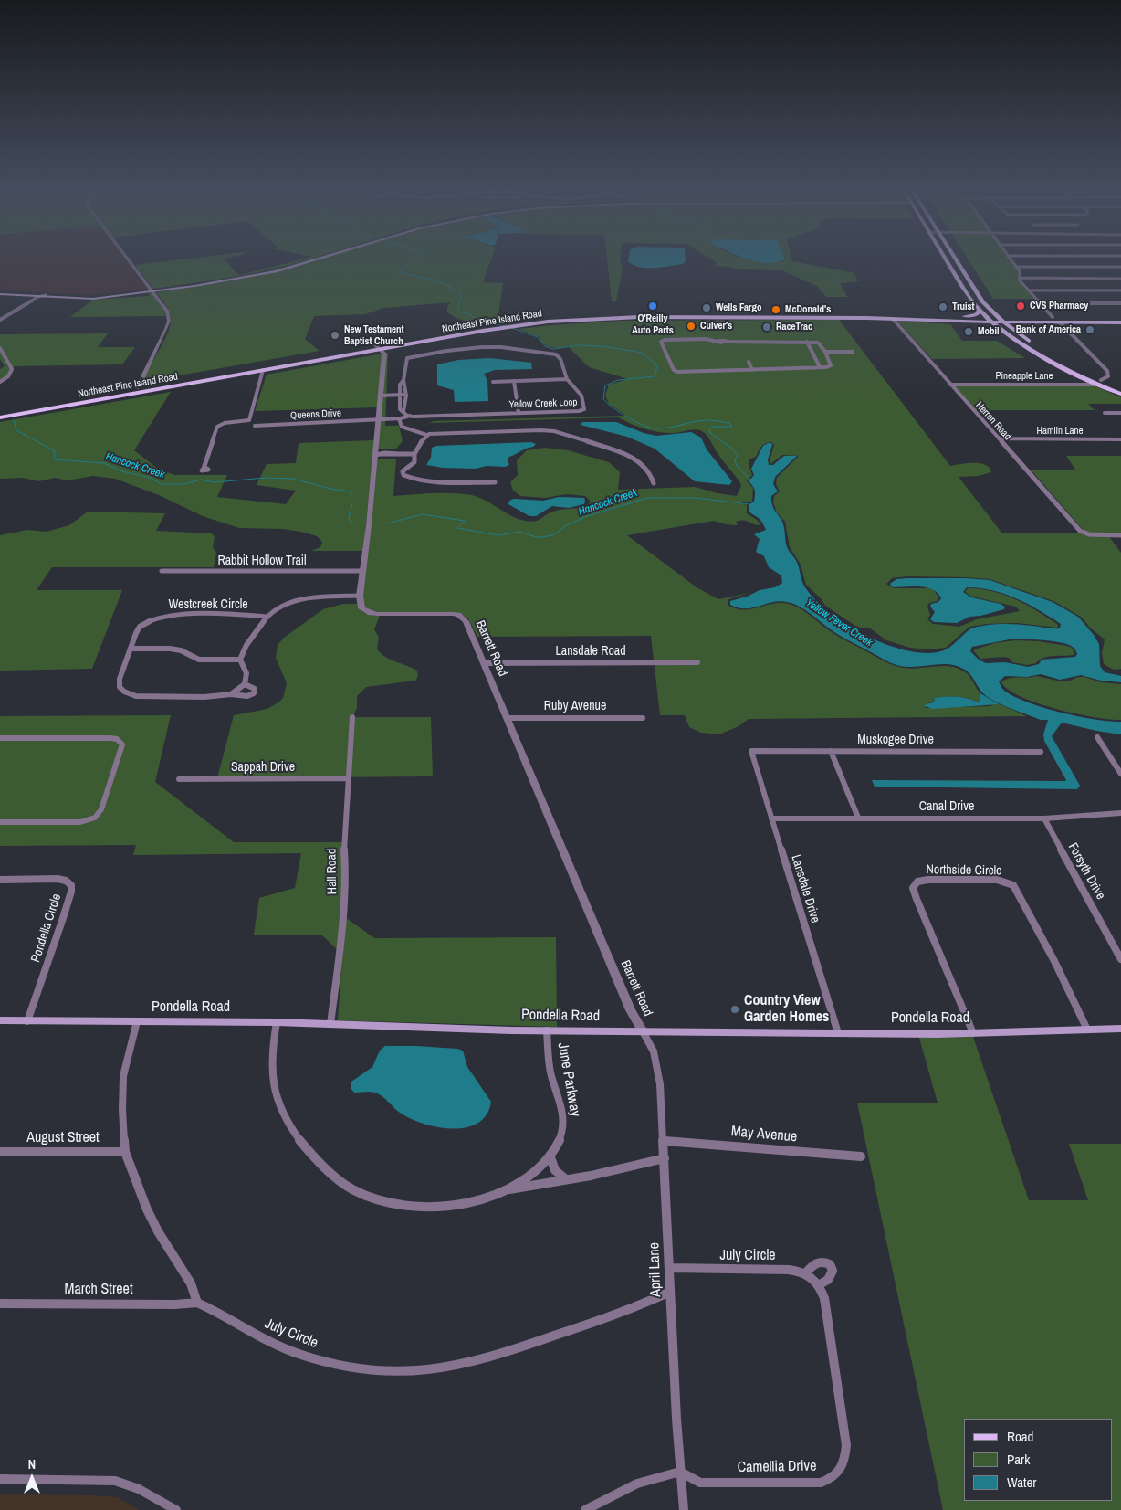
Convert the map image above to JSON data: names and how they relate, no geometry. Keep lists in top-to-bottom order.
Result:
{
  "streets": {
    "main road": ["Northeast Pine Island Road", "Pondella Road"],
    "street": [
      "Pineapple Lane",
      "Yellow Creek Loop",
      "Queens Drive",
      "Herron Road",
      "Hamlin Lane",
      "Rabbit Hollow Trail",
      "Westcreek Circle",
      "Barrett Road",
      "Lansdale Road",
      "Ruby Avenue",
      "Muskogee Drive",
      "Sappah Drive",
      "Canal Drive",
      "Northside Circle",
      "Hall Road",
      "Forsyth Drive",
      "Lansdale Drive",
      "Pondella Circle",
      "June Parkway",
      "May Avenue",
      "August Street",
      "July Circle",
      "April Lane",
      "March Street",
      "Camellia Drive"
    ]
  },
  "crossings": [
    ["Northeast Pine Island Road", "Herron Road"],
    ["Pineapple Lane", "Herron Road"],
    ["Yellow Creek Loop", "Queens Drive"],
    ["Herron Road", "Hamlin Lane"],
    ["Westcreek Circle", "Barrett Road"],
    ["Barrett Road", "Lansdale Road"],
    ["Barrett Road", "Ruby Avenue"],
    ["Barrett Road", "Pondella Road"],
    ["Barrett Road", "April Lane"],
    ["Muskogee Drive", "Lansdale Drive"],
    ["Sappah Drive", "Hall Road"],
    ["Canal Drive", "Forsyth Drive"],
    ["Canal Drive", "Lansdale Drive"],
    ["Northside Circle", "Pondella Road"],
    ["Hall Road", "Pondella Road"],
    ["Lansdale Drive", "Pondella Road"],
    ["Pondella Circle", "Pondella Road"],
    ["Pondella Road", "June Parkway"],
    ["Pondella Road", "April Lane"],
    ["May Avenue", "April Lane"],
    ["July Circle", "April Lane"],
    ["July Circle", "March Street"],
    ["July Circle", "Camellia Drive"],
    ["April Lane", "Camellia Drive"]
  ],
  "water": ["Hancock Creek", "Yellow Fever Creek"],
  "places": [
    "O'Reilly Auto Parts",
    "CVS Pharmacy",
    "Truist",
    "Wells Fargo",
    "McDonald's",
    "Culver's",
    "RaceTrac",
    "Bank of America",
    "Mobil",
    "New Testament Baptist Church",
    "Country View Garden Homes"
  ],
  "legend": ["Road", "Park", "Water"],
  "north": "top"
}
